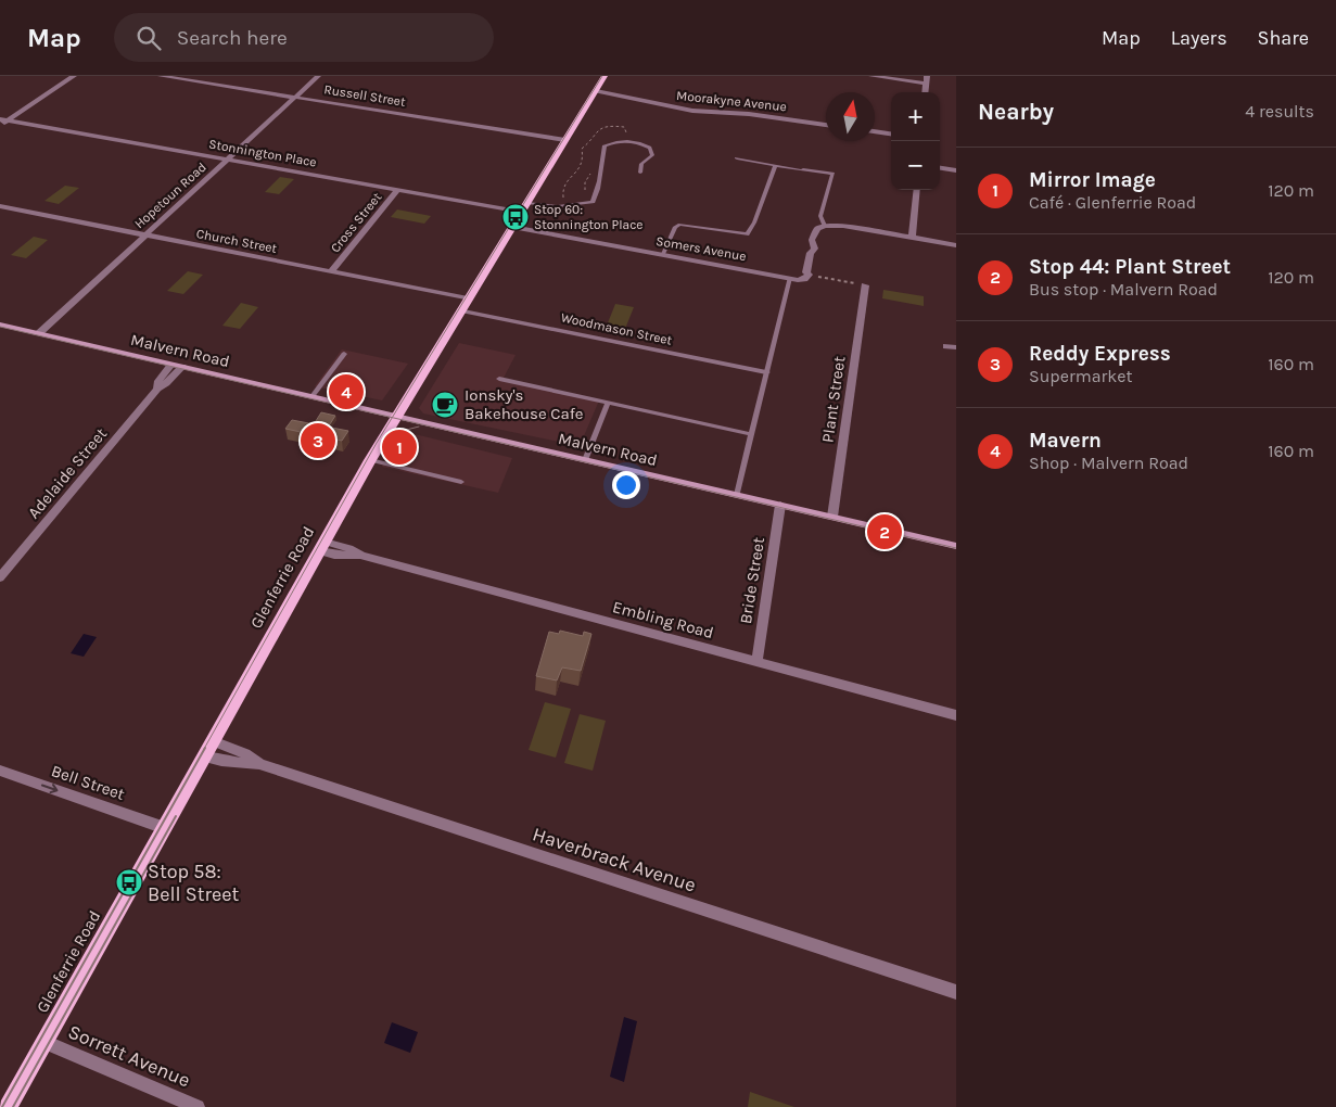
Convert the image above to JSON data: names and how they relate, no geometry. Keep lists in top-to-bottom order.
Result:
{
  "streets": {
    "main road": ["Malvern Road", "Glenferrie Road"],
    "street": [
      "Russell Street",
      "Moorakyne Avenue",
      "Stonnington Place",
      "Hopetoun Road",
      "Cross Street",
      "Church Street",
      "Somers Avenue",
      "Woodmason Street",
      "Plant Street",
      "Adelaide Street",
      "Bride Street",
      "Embling Road",
      "Bell Street",
      "Haverbrack Avenue",
      "Sorrett Avenue"
    ]
  },
  "crossings": [
    ["Russell Street", "Hopetoun Road"],
    ["Russell Street", "Glenferrie Road"],
    ["Moorakyne Avenue", "Glenferrie Road"],
    ["Stonnington Place", "Hopetoun Road"],
    ["Stonnington Place", "Cross Street"],
    ["Stonnington Place", "Glenferrie Road"],
    ["Hopetoun Road", "Church Street"],
    ["Hopetoun Road", "Malvern Road"],
    ["Cross Street", "Church Street"],
    ["Church Street", "Glenferrie Road"],
    ["Somers Avenue", "Glenferrie Road"],
    ["Woodmason Street", "Glenferrie Road"],
    ["Malvern Road", "Plant Street"],
    ["Malvern Road", "Adelaide Street"],
    ["Malvern Road", "Glenferrie Road"],
    ["Malvern Road", "Bride Street"],
    ["Glenferrie Road", "Embling Road"],
    ["Glenferrie Road", "Bell Street"],
    ["Glenferrie Road", "Haverbrack Avenue"],
    ["Glenferrie Road", "Sorrett Avenue"],
    ["Bride Street", "Embling Road"]
  ],
  "one_way": ["Bell Street"],
  "places": {
    "bus stop": ["Stop 60: Stonnington Place", "Stop 58: Bell Street"],
    "cafe": ["Ionsky's Bakehouse Cafe"]
  },
  "north": "top",
  "page": {
    "header": "Map",
    "search": "Search here",
    "nav": ["Map", "Layers", "Share"],
    "heading": ["Nearby", "4 results"],
    "map_buttons": ["+", "−"],
    "list": [
      {
        "mark": "1",
        "name": "Mirror Image",
        "note": "Café · Glenferrie Road",
        "value": "120 m"
      },
      {
        "mark": "2",
        "name": "Stop 44: Plant Street",
        "note": "Bus stop · Malvern Road",
        "value": "120 m"
      },
      {
        "mark": "3",
        "name": "Reddy Express",
        "note": "Supermarket",
        "value": "160 m"
      },
      {
        "mark": "4",
        "name": "Mavern",
        "note": "Shop · Malvern Road",
        "value": "160 m"
      }
    ],
    "pins": [
      "4",
      "3",
      "1",
      "2"
    ]
  }
}
